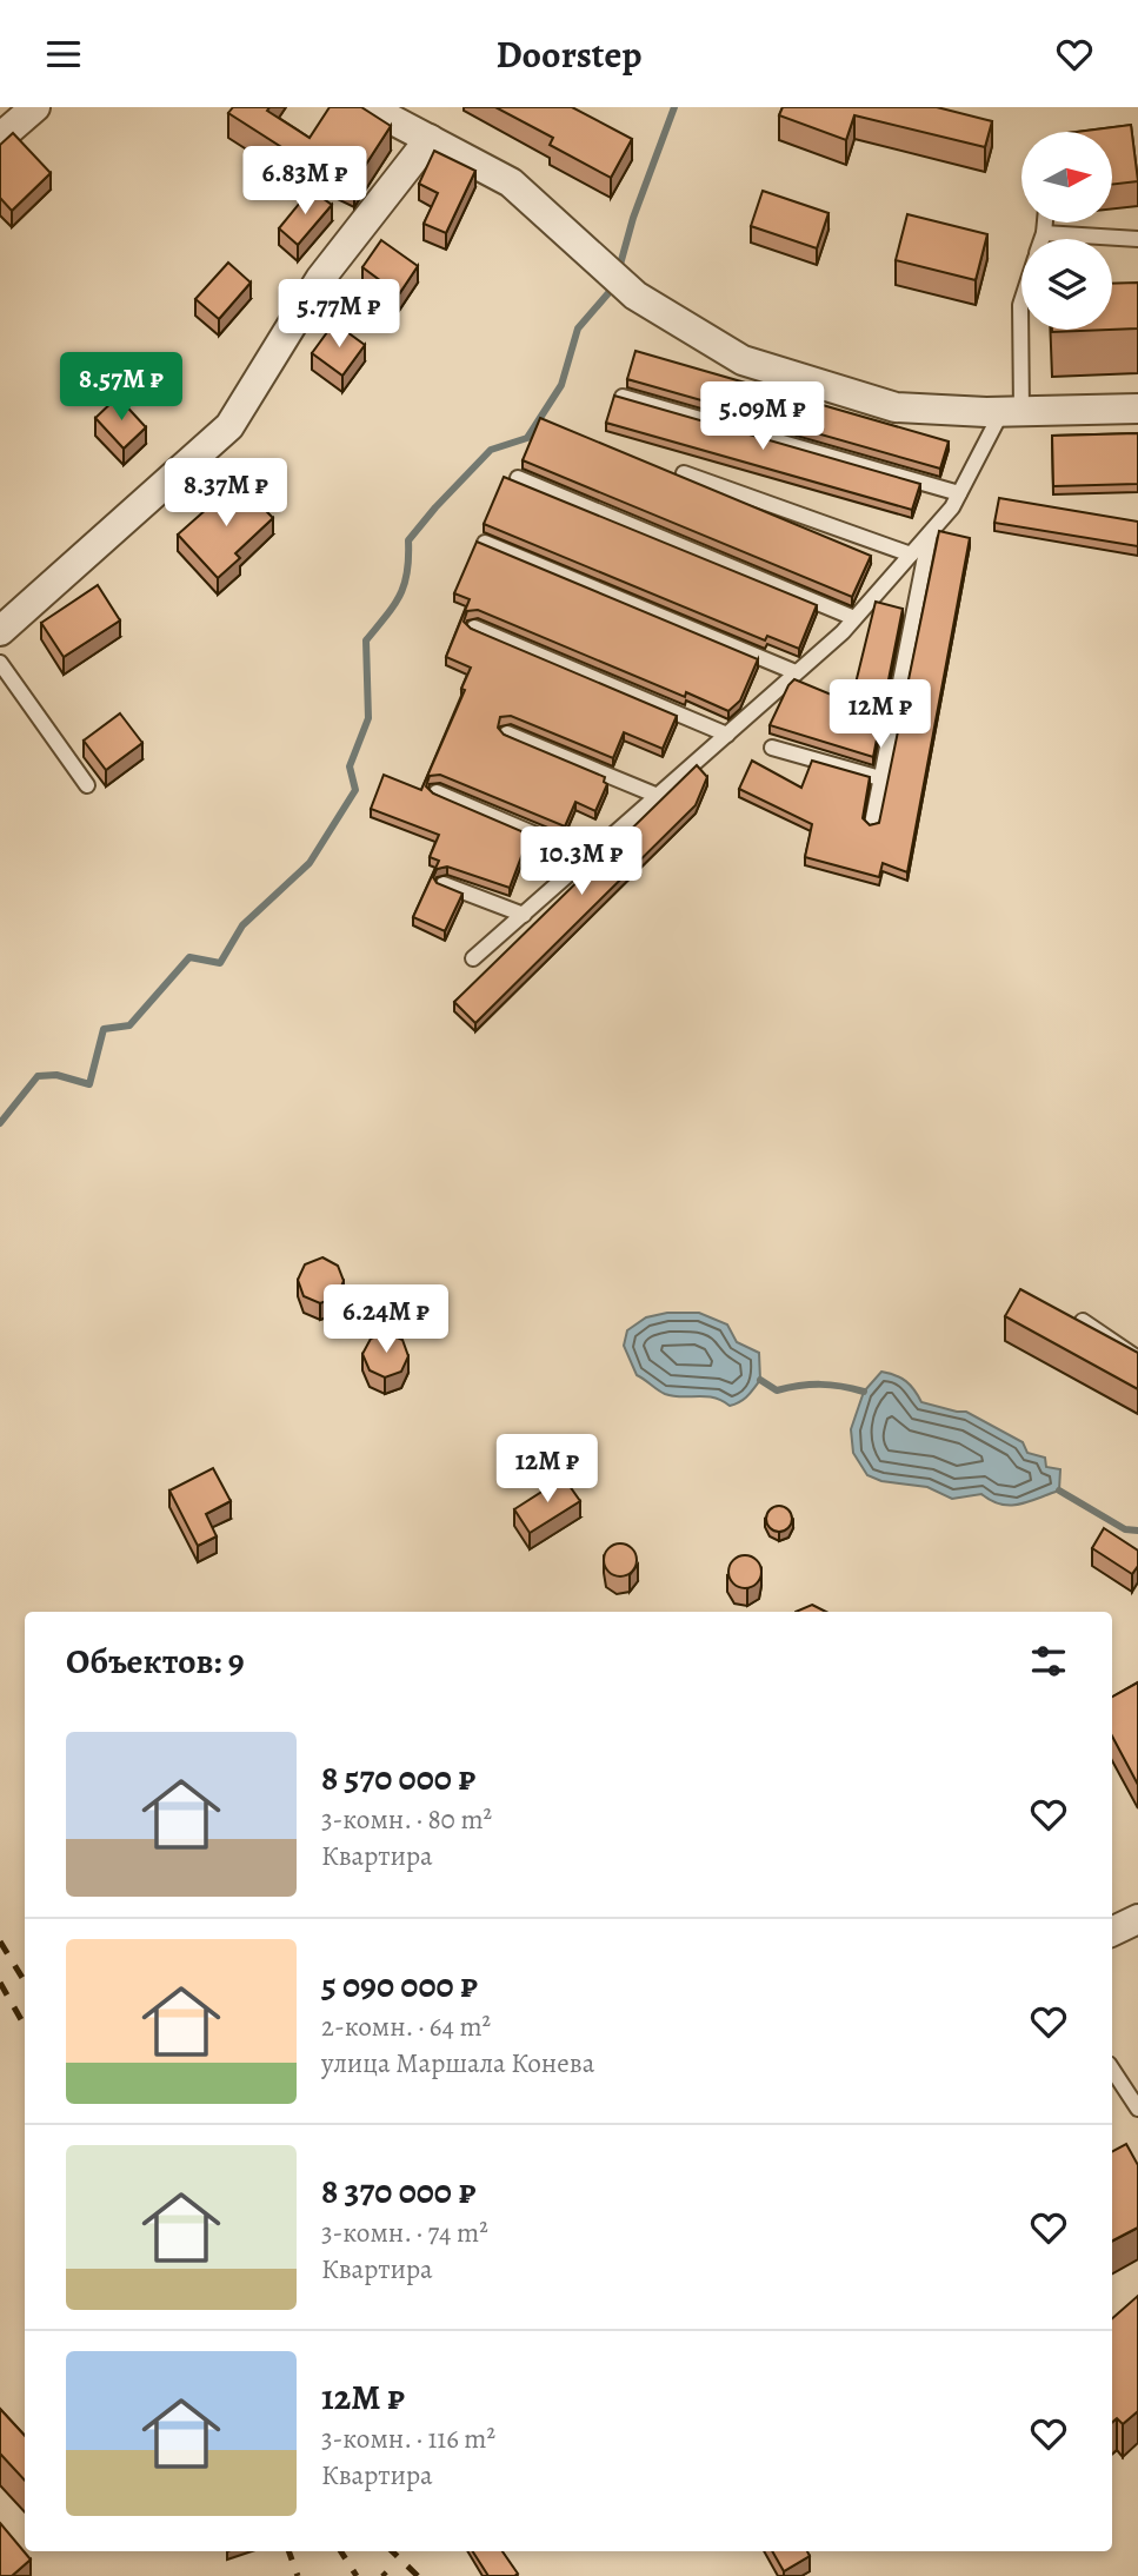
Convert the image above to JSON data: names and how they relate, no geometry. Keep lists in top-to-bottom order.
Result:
{
  "north": "right",
  "page": {
    "header": "Doorstep",
    "price": [
      "6.83M ₽",
      "5.77M ₽",
      "8.57M ₽",
      "5.09M ₽",
      "8.37M ₽",
      "12M ₽",
      "10.3M ₽",
      "6.24M ₽",
      "12M ₽"
    ],
    "heading": "Объектов: 9",
    "list": [
      {
        "name": "8 570 000 ₽",
        "note": "3-комн. · 80 m² · Квартира"
      },
      {
        "name": "5 090 000 ₽",
        "note": "2-комн. · 64 m² · улица Маршала Конева"
      },
      {
        "name": "8 370 000 ₽",
        "note": "3-комн. · 74 m² · Квартира"
      },
      {
        "name": "12M ₽",
        "note": "3-комн. · 116 m² · Квартира"
      }
    ]
  }
}
